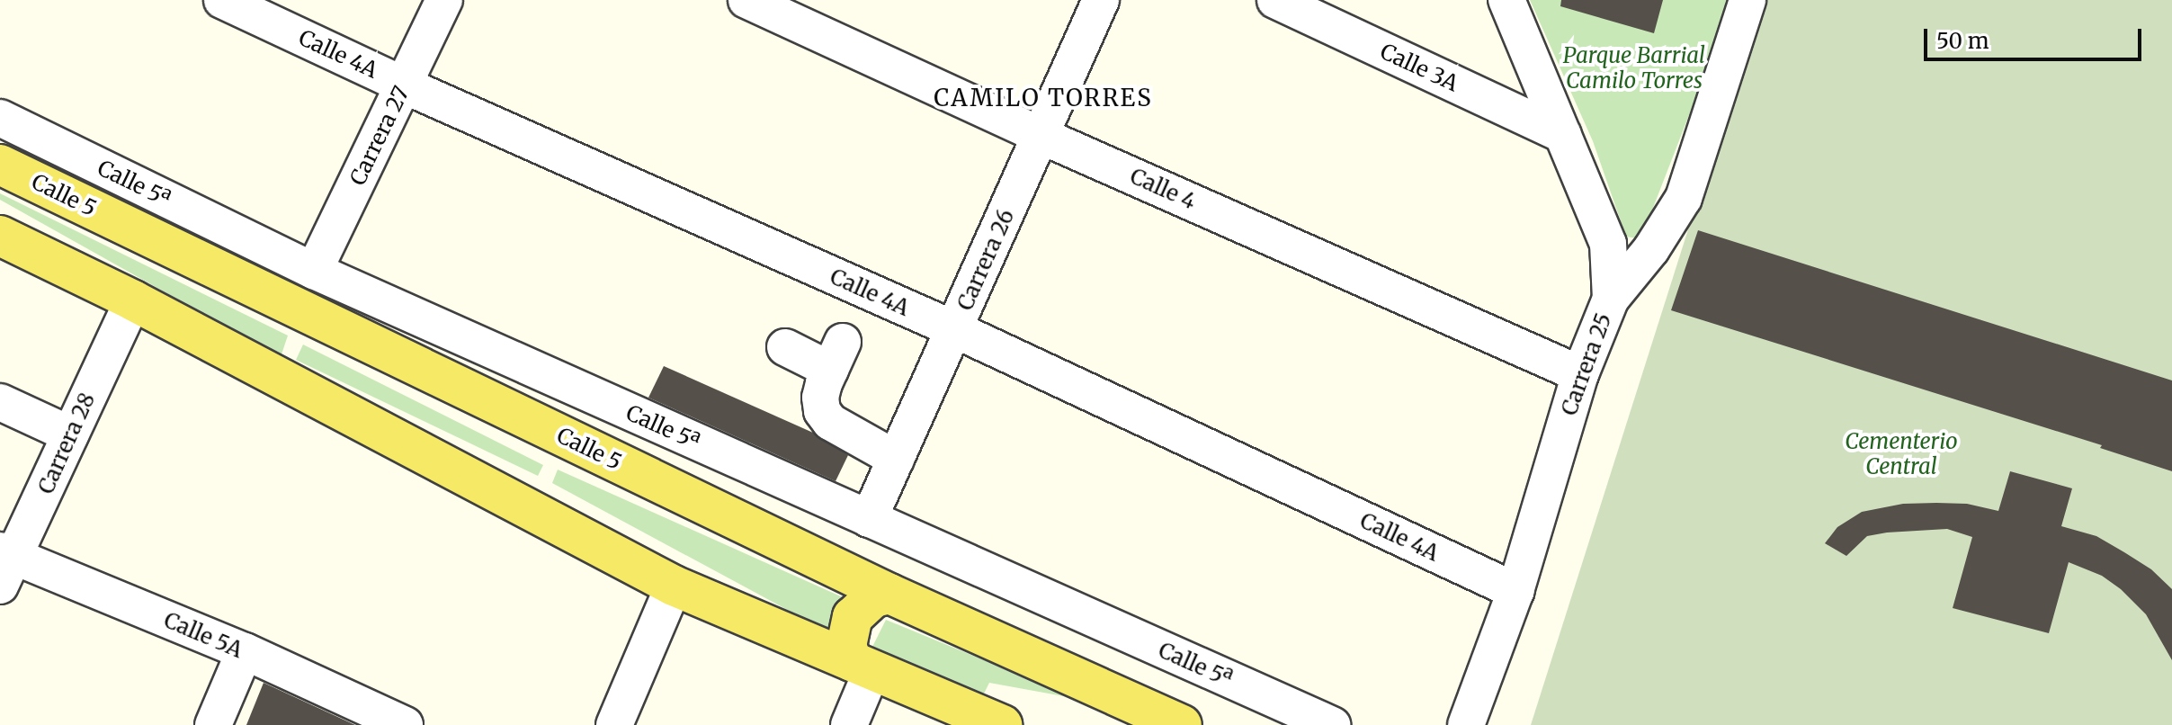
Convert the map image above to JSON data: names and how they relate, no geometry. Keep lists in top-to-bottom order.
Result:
{
  "streets": {
    "main road": ["Calle 5"],
    "street": [
      "Calle 4A",
      "Calle 3A",
      "Carrera 27",
      "Calle 5ª",
      "Calle 4",
      "Carrera 26",
      "Carrera 25",
      "Carrera 28",
      "Calle 5A"
    ]
  },
  "crossings": [
    ["Calle 4A", "Carrera 27"],
    ["Calle 4A", "Carrera 26"],
    ["Calle 4A", "Carrera 25"],
    ["Calle 3A", "Carrera 25"],
    ["Carrera 27", "Calle 5ª"],
    ["Calle 5ª", "Carrera 26"],
    ["Calle 4", "Carrera 26"],
    ["Calle 4", "Carrera 25"],
    ["Carrera 28", "Calle 5A"]
  ],
  "districts": ["CAMILO TORRES"],
  "parks": ["Parque Barrial Camilo Torres", "Cementerio Central"],
  "scale_bar": "50 m"
}
